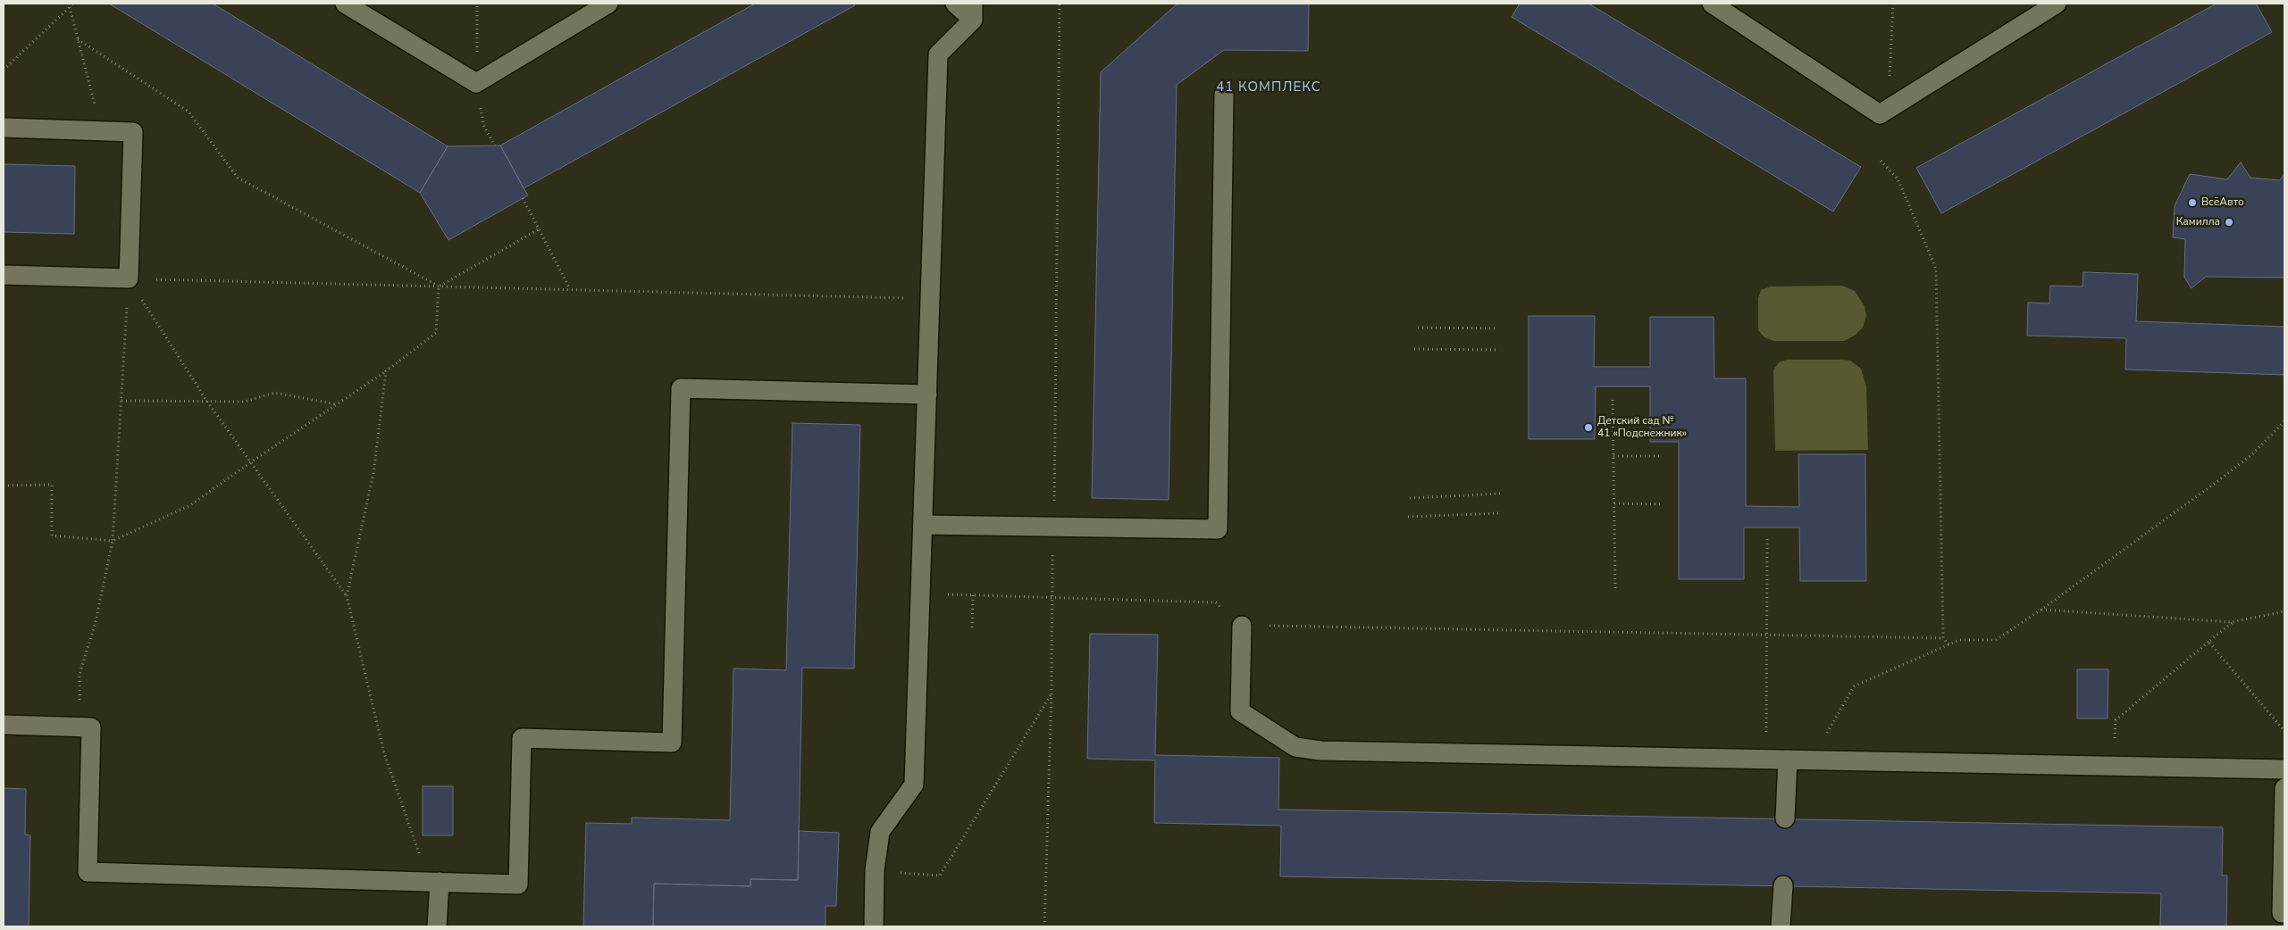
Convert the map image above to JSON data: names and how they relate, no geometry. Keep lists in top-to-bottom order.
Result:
{
  "districts": ["41 КОМПЛЕКС"],
  "places": ["ВсёАвто", "Камилла", "Детский сад № 41 «Подснежник»"]
}
